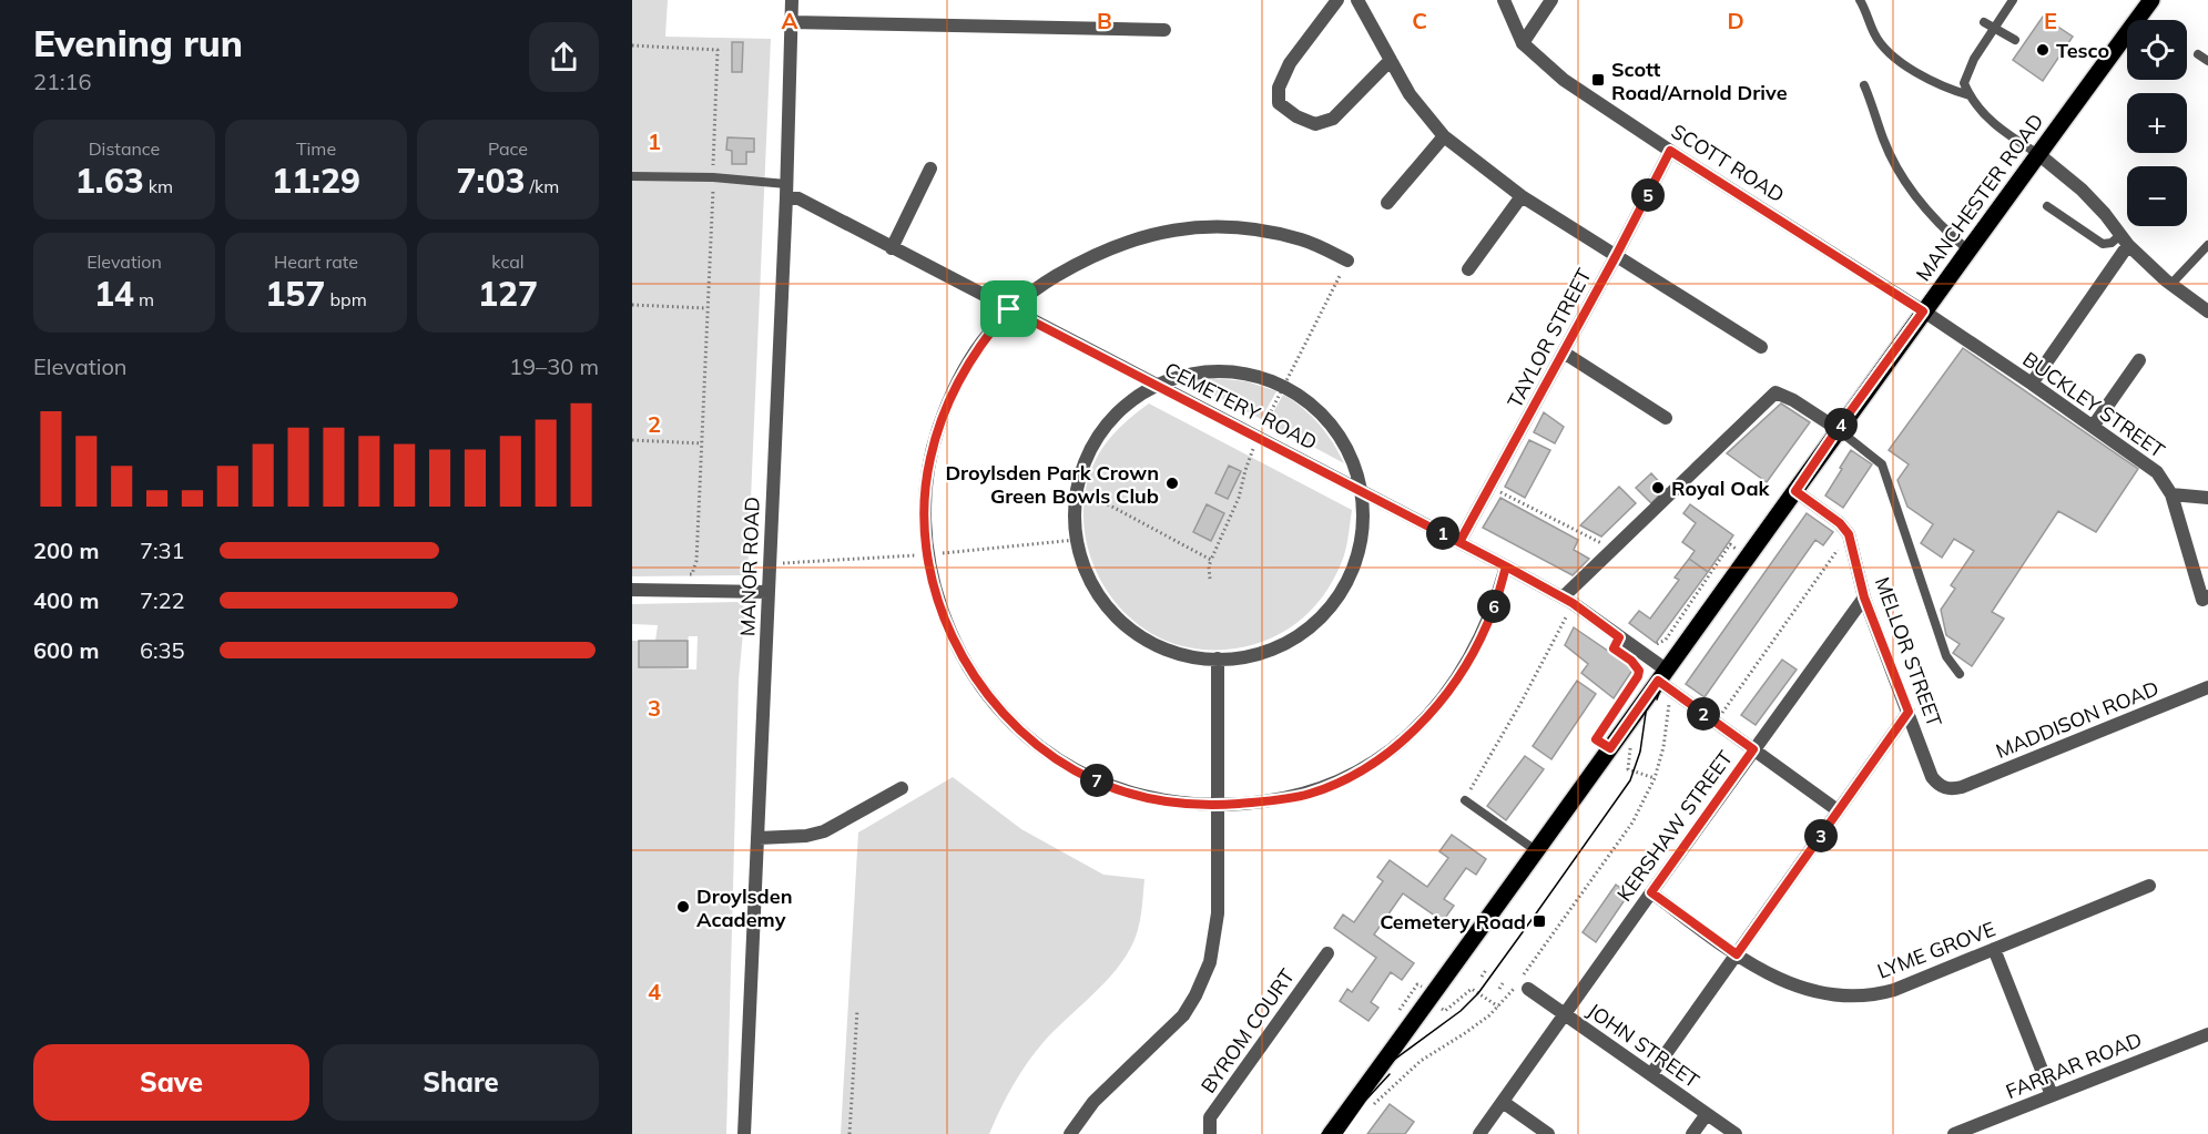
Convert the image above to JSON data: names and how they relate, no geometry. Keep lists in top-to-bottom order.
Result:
{
  "streets": {
    "main road": ["MANCHESTER ROAD"],
    "street": [
      "SCOTT ROAD",
      "TAYLOR STREET",
      "BUCKLEY STREET",
      "CEMETERY ROAD",
      "MANOR ROAD",
      "MELLOR STREET",
      "MADDISON ROAD",
      "KERSHAW STREET",
      "LYME GROVE",
      "BYROM COURT",
      "JOHN STREET",
      "FARRAR ROAD"
    ]
  },
  "crossings": [
    ["SCOTT ROAD", "MANCHESTER ROAD"],
    ["SCOTT ROAD", "TAYLOR STREET"],
    ["SCOTT ROAD", "BUCKLEY STREET"],
    ["MANCHESTER ROAD", "BUCKLEY STREET"],
    ["MANCHESTER ROAD", "CEMETERY ROAD"],
    ["TAYLOR STREET", "CEMETERY ROAD"],
    ["CEMETERY ROAD", "MANOR ROAD"],
    ["CEMETERY ROAD", "KERSHAW STREET"],
    ["MELLOR STREET", "MADDISON ROAD"],
    ["MELLOR STREET", "KERSHAW STREET"],
    ["KERSHAW STREET", "LYME GROVE"],
    ["KERSHAW STREET", "JOHN STREET"]
  ],
  "places": {
    "other": [
      "Tesco",
      "Droylsden Park Crown Green Bowls Club",
      "Royal Oak",
      "Droylsden Academy"
    ],
    "transit": ["Scott Road/Arnold Drive", "Cemetery Road"]
  },
  "page": {
    "heading": ["Evening run", "21:16"],
    "map_buttons": ["+", "−"],
    "stats": [
      ["Distance", "1.63 km"],
      ["Time", "11:29"],
      ["Pace", "7:03 /km"],
      ["Elevation", "14 m"],
      ["Heart rate", "157 bpm"],
      ["kcal", "127"]
    ],
    "pins": [
      "5",
      "4",
      "1",
      "6",
      "2",
      "7",
      "3"
    ],
    "chart": ["Elevation", "19–30 m"],
    "list": [
      {
        "name": "200 m",
        "note": "7:31"
      },
      {
        "name": "400 m",
        "note": "7:22"
      },
      {
        "name": "600 m",
        "note": "6:35"
      }
    ],
    "buttons": ["Save", "Share"]
  },
  "grid": {
    "columns": [
      "A",
      "B",
      "C",
      "D",
      "E"
    ],
    "rows": [
      "1",
      "2",
      "3",
      "4"
    ]
  }
}
